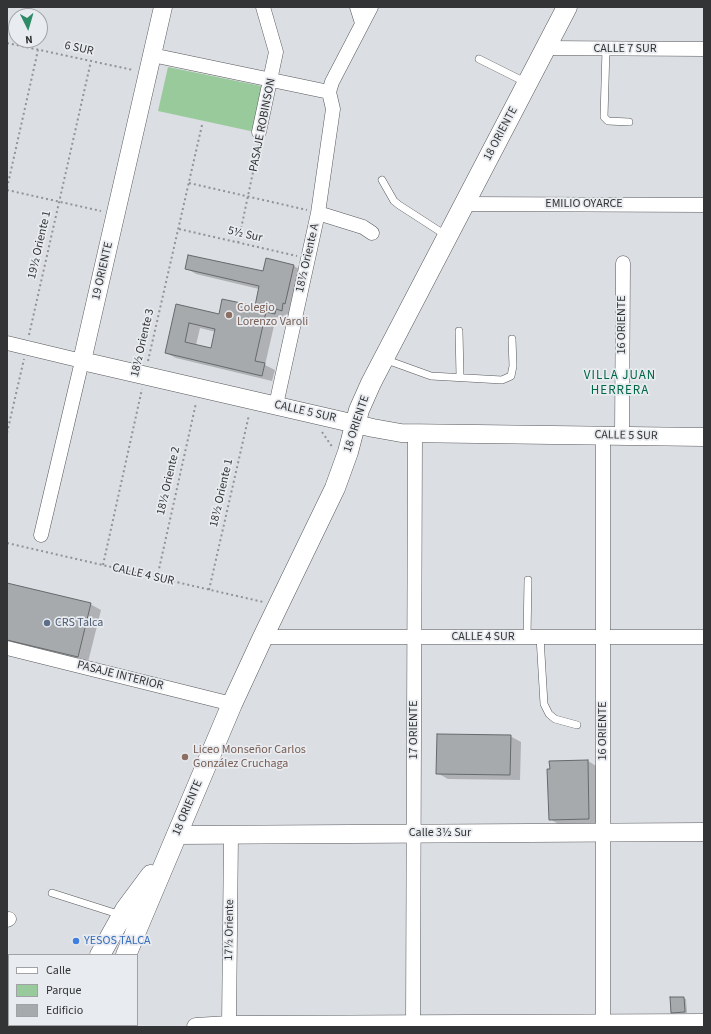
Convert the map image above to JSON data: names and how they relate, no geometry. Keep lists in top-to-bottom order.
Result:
{
  "streets": {
    "main road": ["18 ORIENTE"],
    "street": [
      "CALLE 7 SUR",
      "PASAJE ROBINSON",
      "EMILIO OYARCE",
      "18½ Oriente A",
      "19 ORIENTE",
      "16 ORIENTE",
      "CALLE 5 SUR",
      "CALLE 4 SUR",
      "PASAJE INTERIOR",
      "17 ORIENTE",
      "Calle 3½ Sur",
      "17½ Oriente"
    ],
    "path": [
      "6 SUR",
      "5½ Sur",
      "19½ Oriente 1",
      "18½ Oriente 3",
      "18½ Oriente 2",
      "18½ Oriente 1"
    ]
  },
  "crossings": [
    ["6 SUR", "19½ Oriente 1"],
    ["6 SUR", "19 ORIENTE"],
    ["CALLE 7 SUR", "18 ORIENTE"],
    ["PASAJE ROBINSON", "5½ Sur"],
    ["18 ORIENTE", "EMILIO OYARCE"],
    ["18 ORIENTE", "CALLE 5 SUR"],
    ["18 ORIENTE", "CALLE 4 SUR"],
    ["18 ORIENTE", "PASAJE INTERIOR"],
    ["18 ORIENTE", "Calle 3½ Sur"],
    ["5½ Sur", "18½ Oriente A"],
    ["5½ Sur", "18½ Oriente 3"],
    ["19½ Oriente 1", "CALLE 5 SUR"],
    ["18½ Oriente A", "CALLE 5 SUR"],
    ["19 ORIENTE", "CALLE 5 SUR"],
    ["16 ORIENTE", "CALLE 5 SUR"],
    ["16 ORIENTE", "CALLE 4 SUR"],
    ["16 ORIENTE", "Calle 3½ Sur"],
    ["18½ Oriente 3", "CALLE 5 SUR"],
    ["18½ Oriente 3", "CALLE 4 SUR"],
    ["CALLE 5 SUR", "18½ Oriente 2"],
    ["CALLE 5 SUR", "18½ Oriente 1"],
    ["CALLE 5 SUR", "17 ORIENTE"],
    ["18½ Oriente 2", "CALLE 4 SUR"],
    ["18½ Oriente 1", "CALLE 4 SUR"],
    ["CALLE 4 SUR", "17 ORIENTE"],
    ["17 ORIENTE", "Calle 3½ Sur"],
    ["Calle 3½ Sur", "17½ Oriente"]
  ],
  "districts": ["VILLA JUAN HERRERA"],
  "places": [
    "Colegio Lorenzo Varoli",
    "CRS Talca",
    "Liceo Monseñor Carlos González Cruchaga",
    "YESOS TALCA"
  ],
  "legend": ["Calle", "Parque", "Edificio"],
  "north": "bottom"
}
